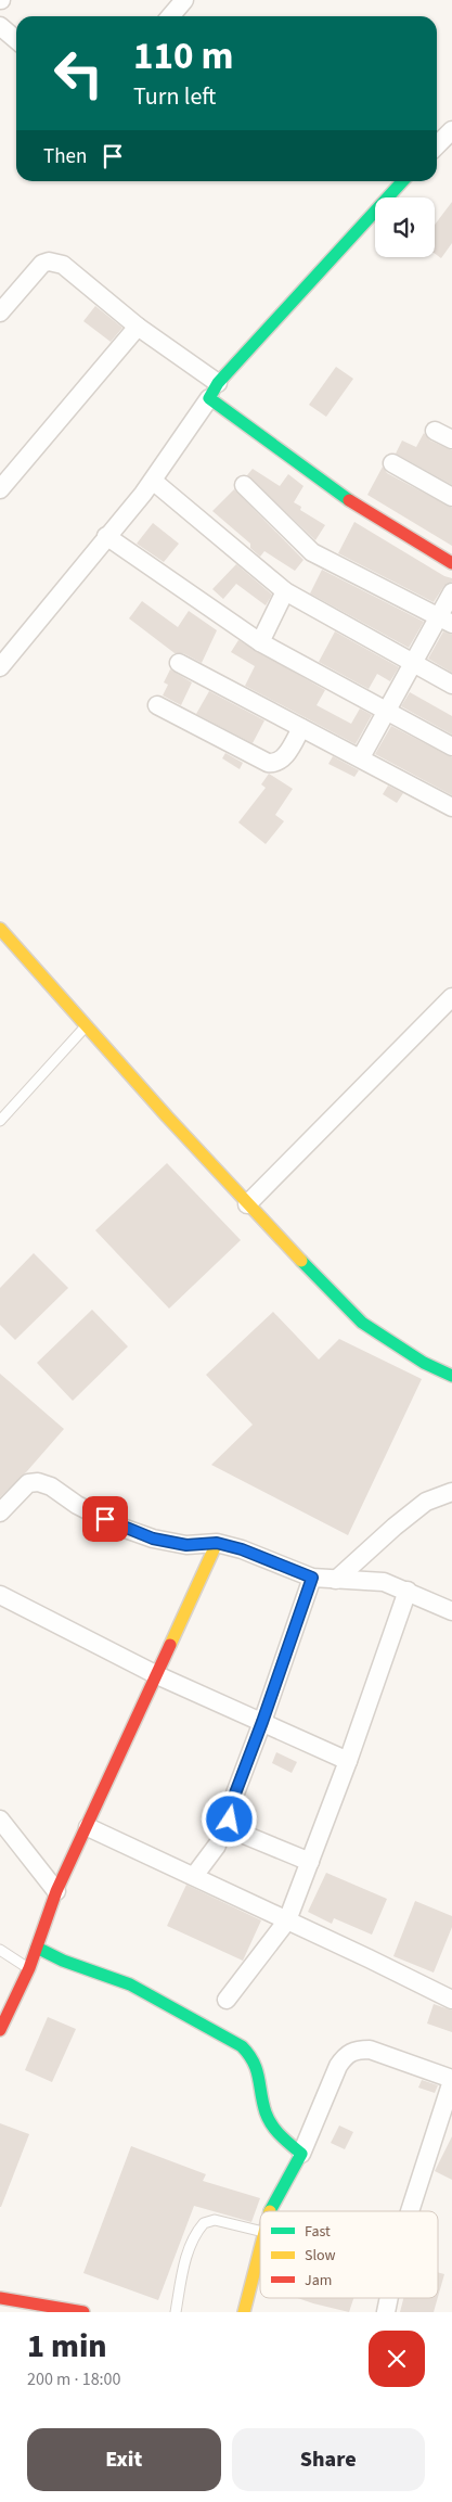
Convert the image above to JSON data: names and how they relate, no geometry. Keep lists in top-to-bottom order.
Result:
{
  "legend": ["Fast", "Slow", "Jam"],
  "page": {
    "turn": ["110 m", "Turn left"],
    "then": "Then",
    "heading": ["1 min", "200 m · 18:00"],
    "buttons": ["Exit", "Share"]
  }
}
